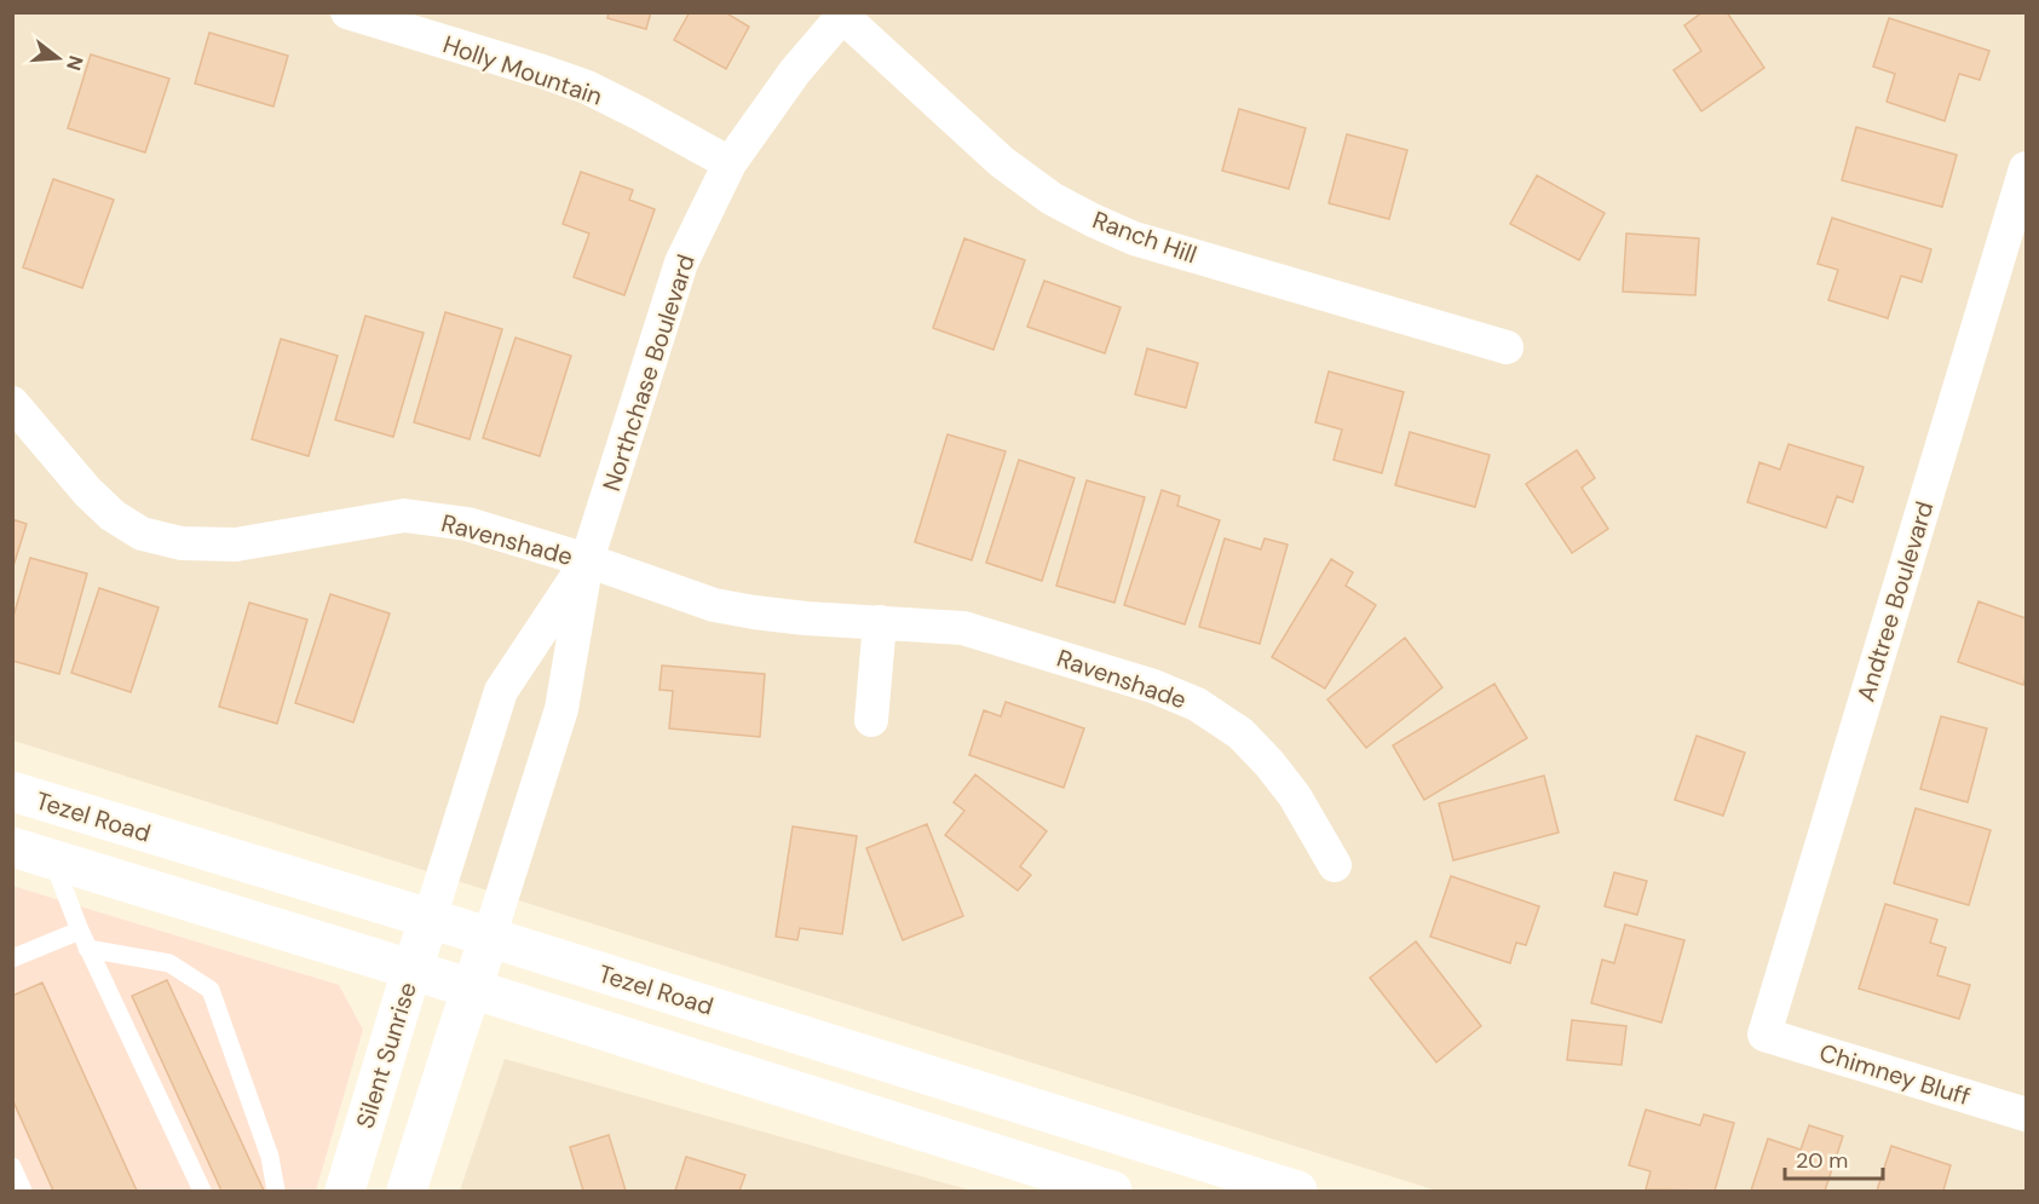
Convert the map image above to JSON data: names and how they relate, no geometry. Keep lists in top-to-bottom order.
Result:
{
  "streets": {
    "main road": ["Northchase Boulevard", "Tezel Road", "Silent Sunrise"],
    "street": [
      "Holly Mountain",
      "Ranch Hill",
      "Ravenshade",
      "Andtree Boulevard",
      "Chimney Bluff"
    ]
  },
  "crossings": [
    ["Holly Mountain", "Northchase Boulevard"],
    ["Ranch Hill", "Northchase Boulevard"],
    ["Northchase Boulevard", "Ravenshade"],
    ["Northchase Boulevard", "Tezel Road"],
    ["Northchase Boulevard", "Silent Sunrise"],
    ["Andtree Boulevard", "Chimney Bluff"],
    ["Tezel Road", "Silent Sunrise"]
  ],
  "scale_bar": "20 m",
  "north": "right"
}
